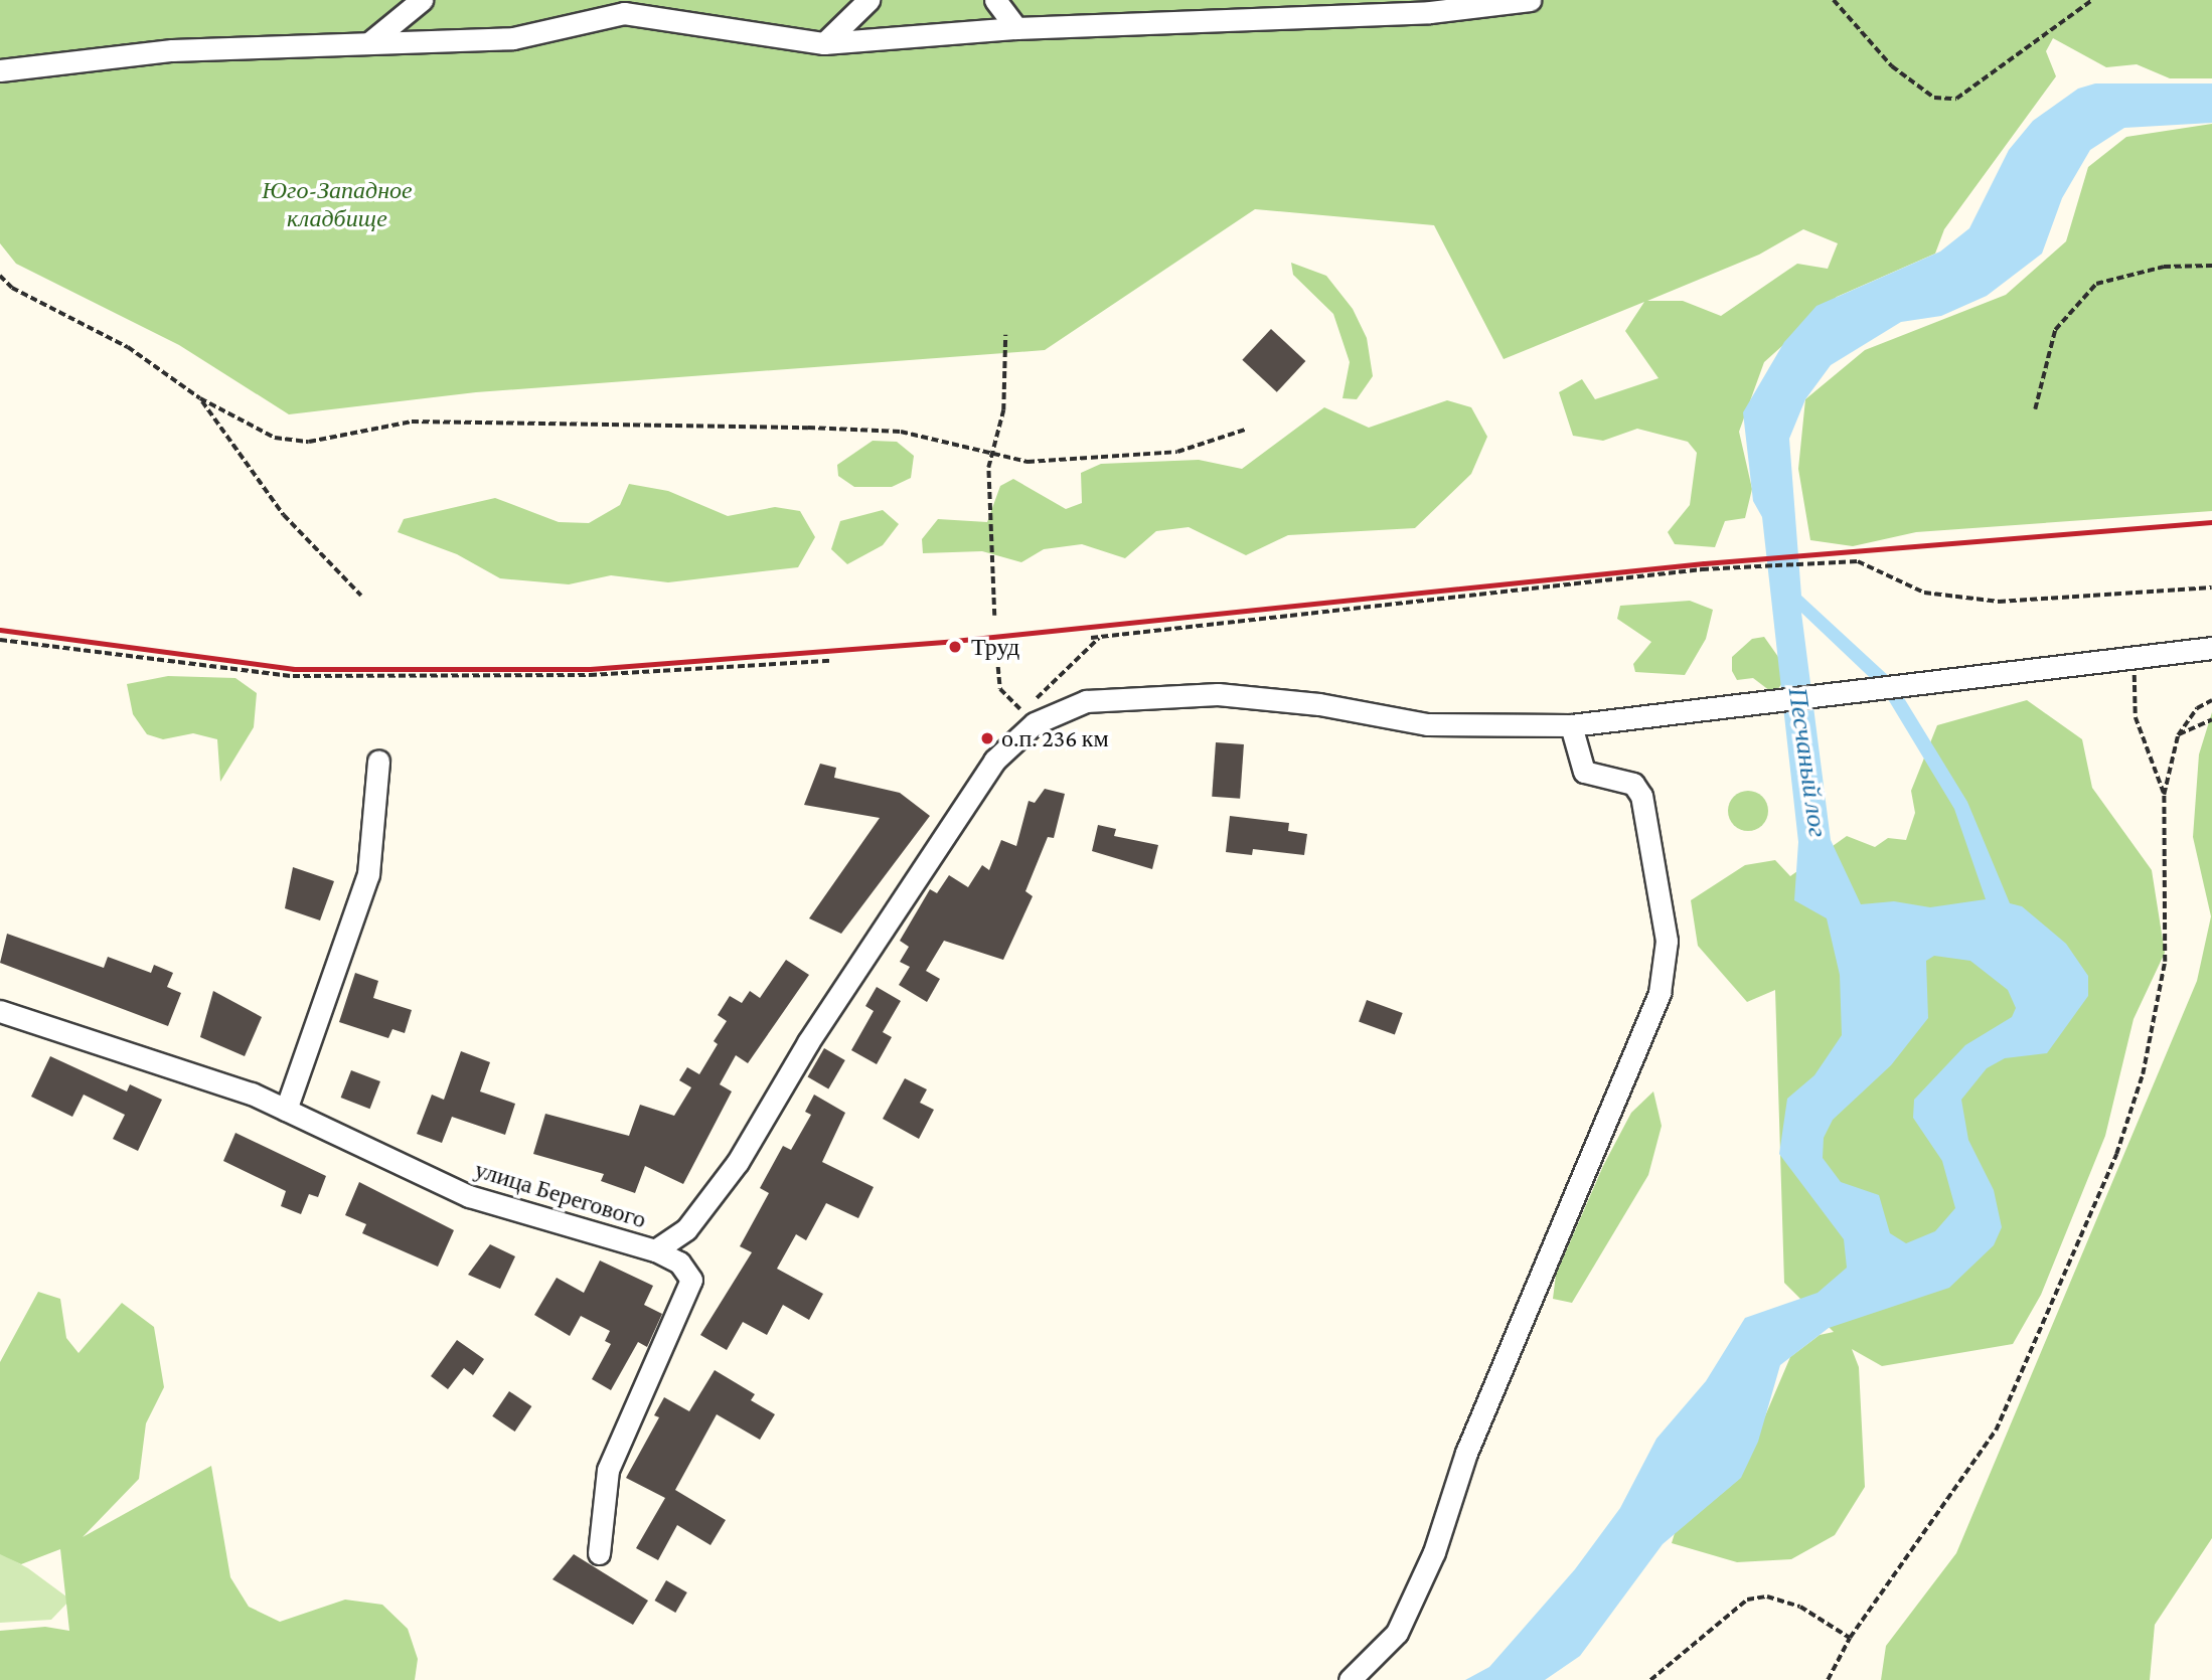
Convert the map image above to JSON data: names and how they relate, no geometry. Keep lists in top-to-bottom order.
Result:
{
  "streets": {
    "street": ["улица Берегового"]
  },
  "water": ["Песчаный лог"],
  "parks": ["Юго-Западное кладбище"],
  "places": ["Труд", "о.п. 236 км"]
}
